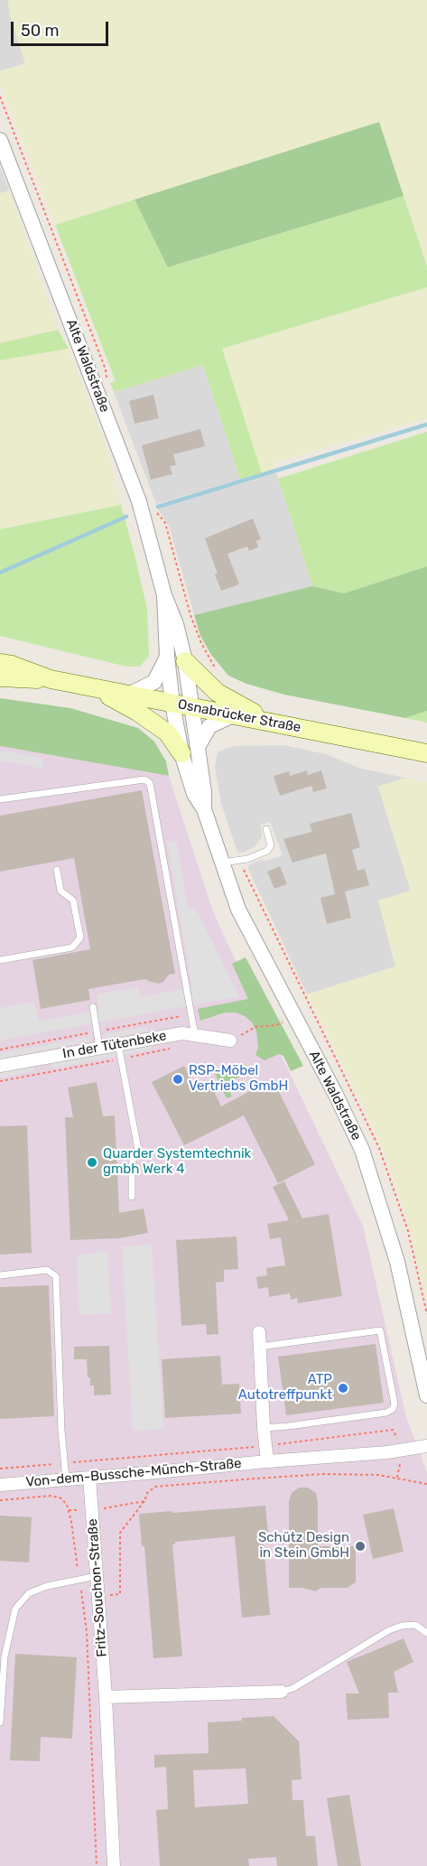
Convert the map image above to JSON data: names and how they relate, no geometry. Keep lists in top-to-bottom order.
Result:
{
  "streets": {
    "main road": ["Osnabrücker Straße"],
    "street": [
      "Alte Waldstraße",
      "In der Tütenbeke",
      "Von-dem-Bussche-Münch-Straße",
      "Fritz-Souchon-Straße"
    ]
  },
  "crossings": [
    ["Alte Waldstraße", "Osnabrücker Straße"],
    ["Von-dem-Bussche-Münch-Straße", "Fritz-Souchon-Straße"]
  ],
  "places": [
    "RSP-Möbel Vertriebs GmbH",
    "Quarder Systemtechnik gmbh Werk 4",
    "ATP Autotreffpunkt",
    "Schütz Design in Stein GmbH"
  ],
  "scale_bar": "50 m"
}
